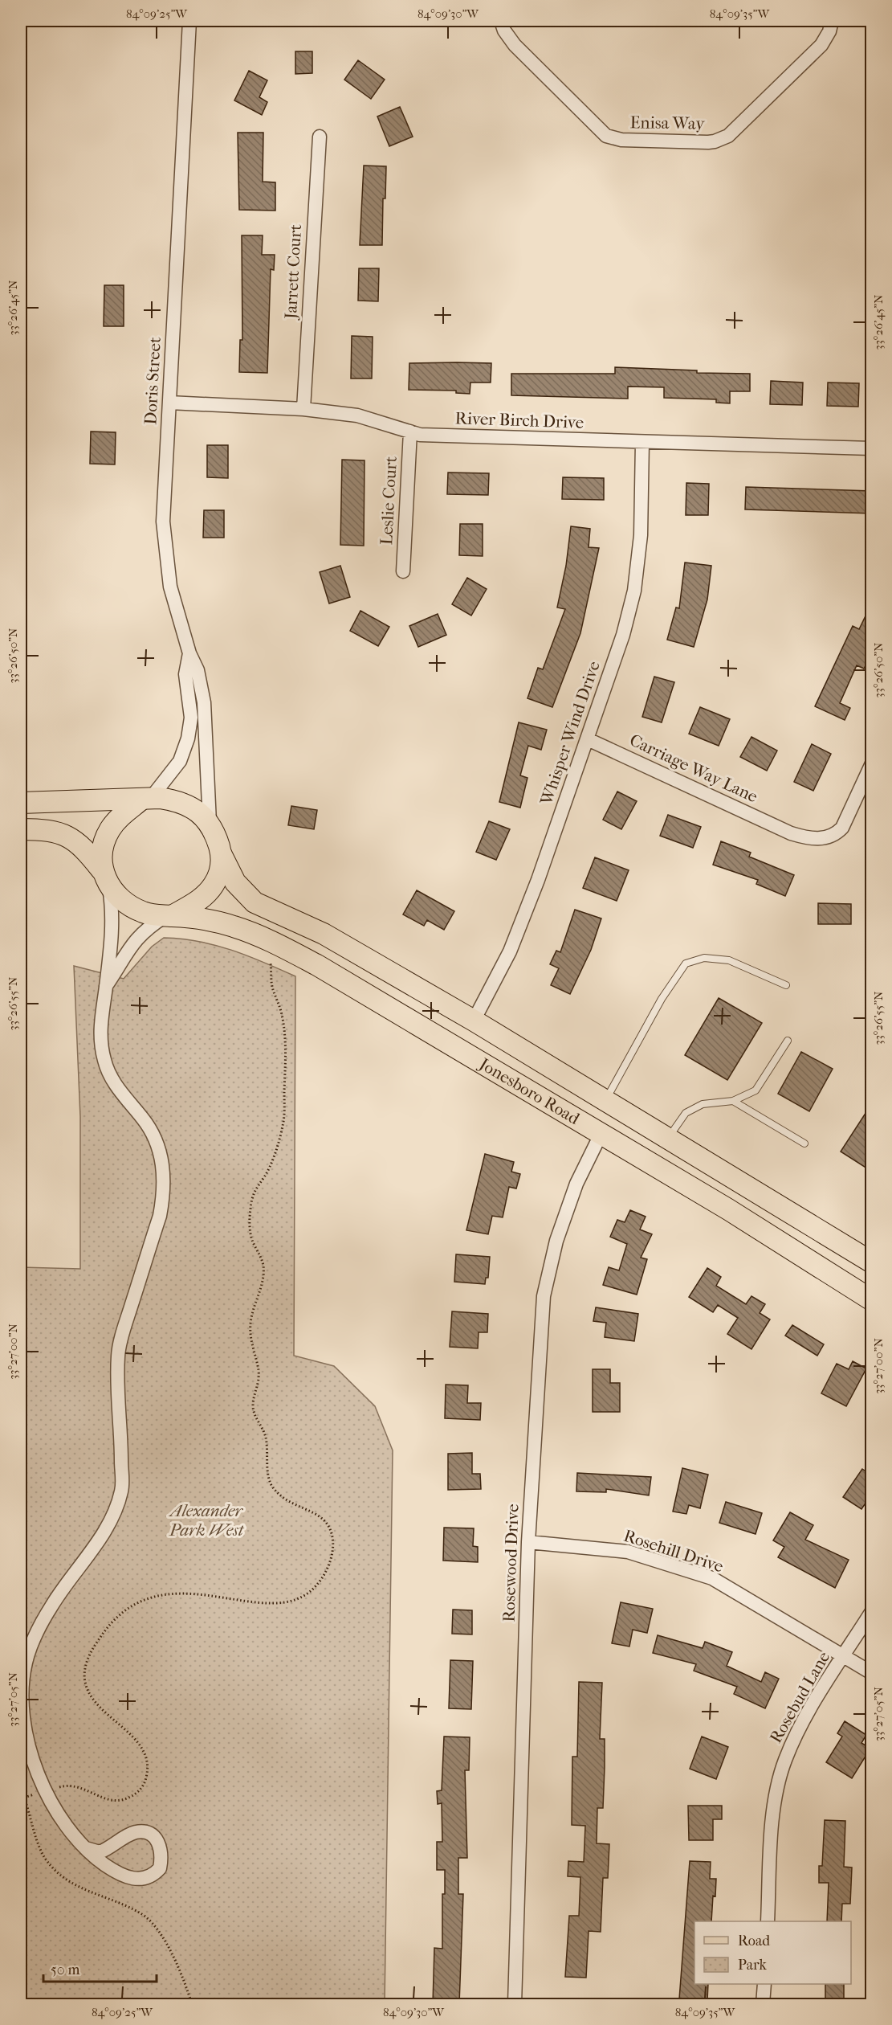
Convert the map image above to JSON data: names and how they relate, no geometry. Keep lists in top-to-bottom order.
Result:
{
  "streets": {
    "main road": ["Jonesboro Road"],
    "street": [
      "Enisa Way",
      "Jarrett Court",
      "Doris Street",
      "River Birch Drive",
      "Leslie Court",
      "Whisper Wind Drive",
      "Carriage Way Lane",
      "Rosehill Drive",
      "Rosewood Drive",
      "Rosebud Lane"
    ]
  },
  "crossings": [
    ["Jarrett Court", "River Birch Drive"],
    ["Doris Street", "River Birch Drive"],
    ["Doris Street", "Jonesboro Road"],
    ["River Birch Drive", "Leslie Court"],
    ["River Birch Drive", "Whisper Wind Drive"],
    ["Whisper Wind Drive", "Carriage Way Lane"],
    ["Whisper Wind Drive", "Jonesboro Road"],
    ["Jonesboro Road", "Rosewood Drive"],
    ["Rosehill Drive", "Rosewood Drive"],
    ["Rosehill Drive", "Rosebud Lane"]
  ],
  "parks": ["Alexander Park West"],
  "legend": ["Road", "Park"],
  "scale_bar": "50 m",
  "coordinates": [
    "84°09'25\"W",
    "84°09'30\"W",
    "84°09'35\"W",
    "33°26'45\"N",
    "33°26'50\"N",
    "33°26'55\"N",
    "33°27'00\"N",
    "33°27'05\"N"
  ]
}
